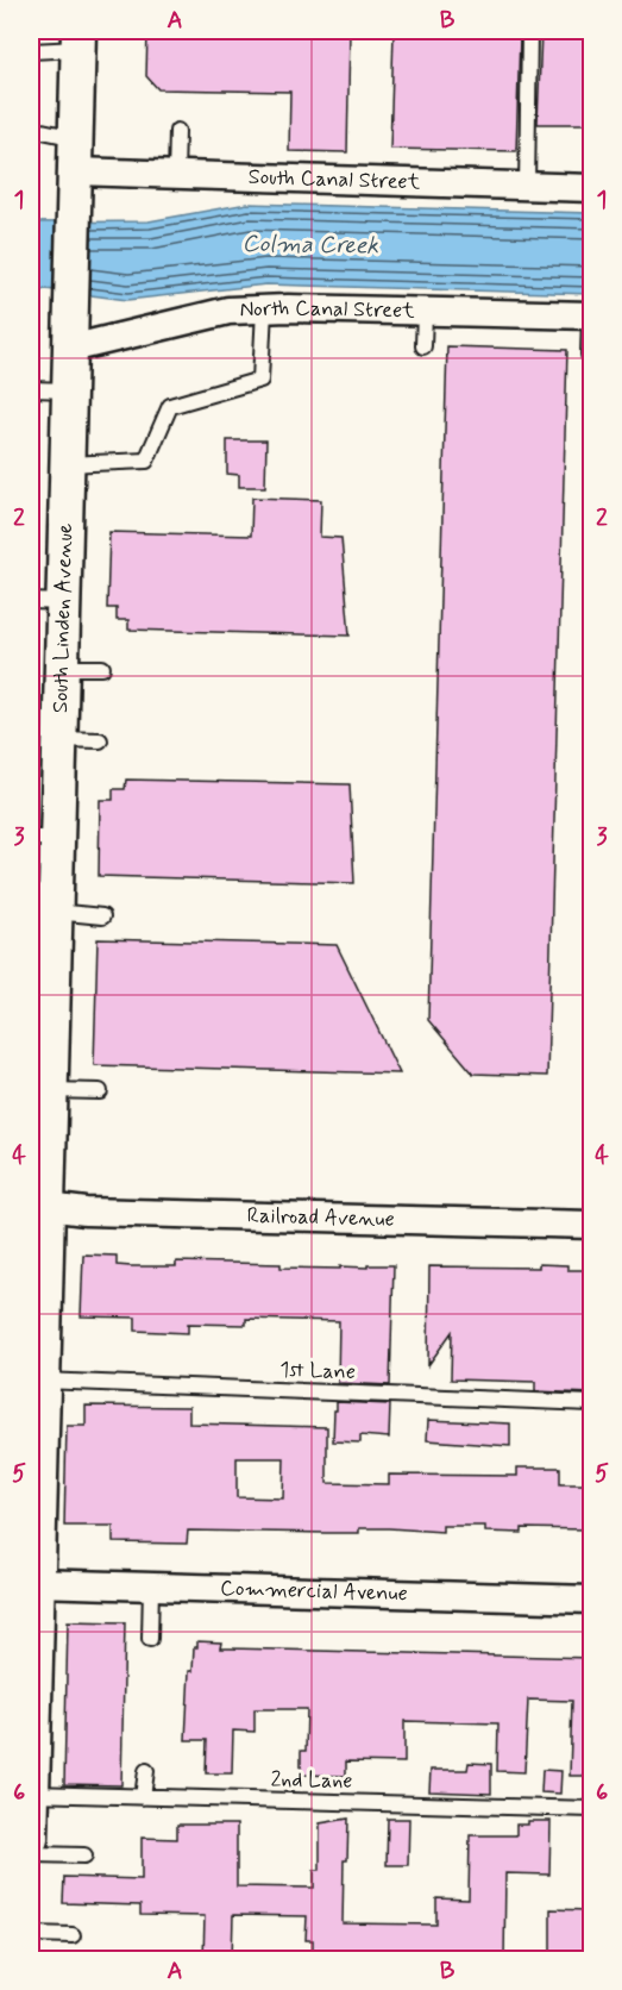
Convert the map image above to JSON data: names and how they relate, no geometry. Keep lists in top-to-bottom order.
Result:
{
  "streets": {
    "street": [
      "South Canal Street",
      "North Canal Street",
      "South Linden Avenue",
      "Railroad Avenue",
      "Commercial Avenue"
    ],
    "lane": ["1st Lane", "2nd Lane"]
  },
  "crossings": [
    ["South Canal Street", "South Linden Avenue"],
    ["North Canal Street", "South Linden Avenue"],
    ["South Linden Avenue", "Railroad Avenue"],
    ["South Linden Avenue", "1st Lane"],
    ["South Linden Avenue", "Commercial Avenue"],
    ["South Linden Avenue", "2nd Lane"]
  ],
  "water": ["Colma Creek"],
  "grid": {
    "columns": ["A", "B"],
    "rows": [
      "1",
      "2",
      "3",
      "4",
      "5",
      "6"
    ]
  }
}
